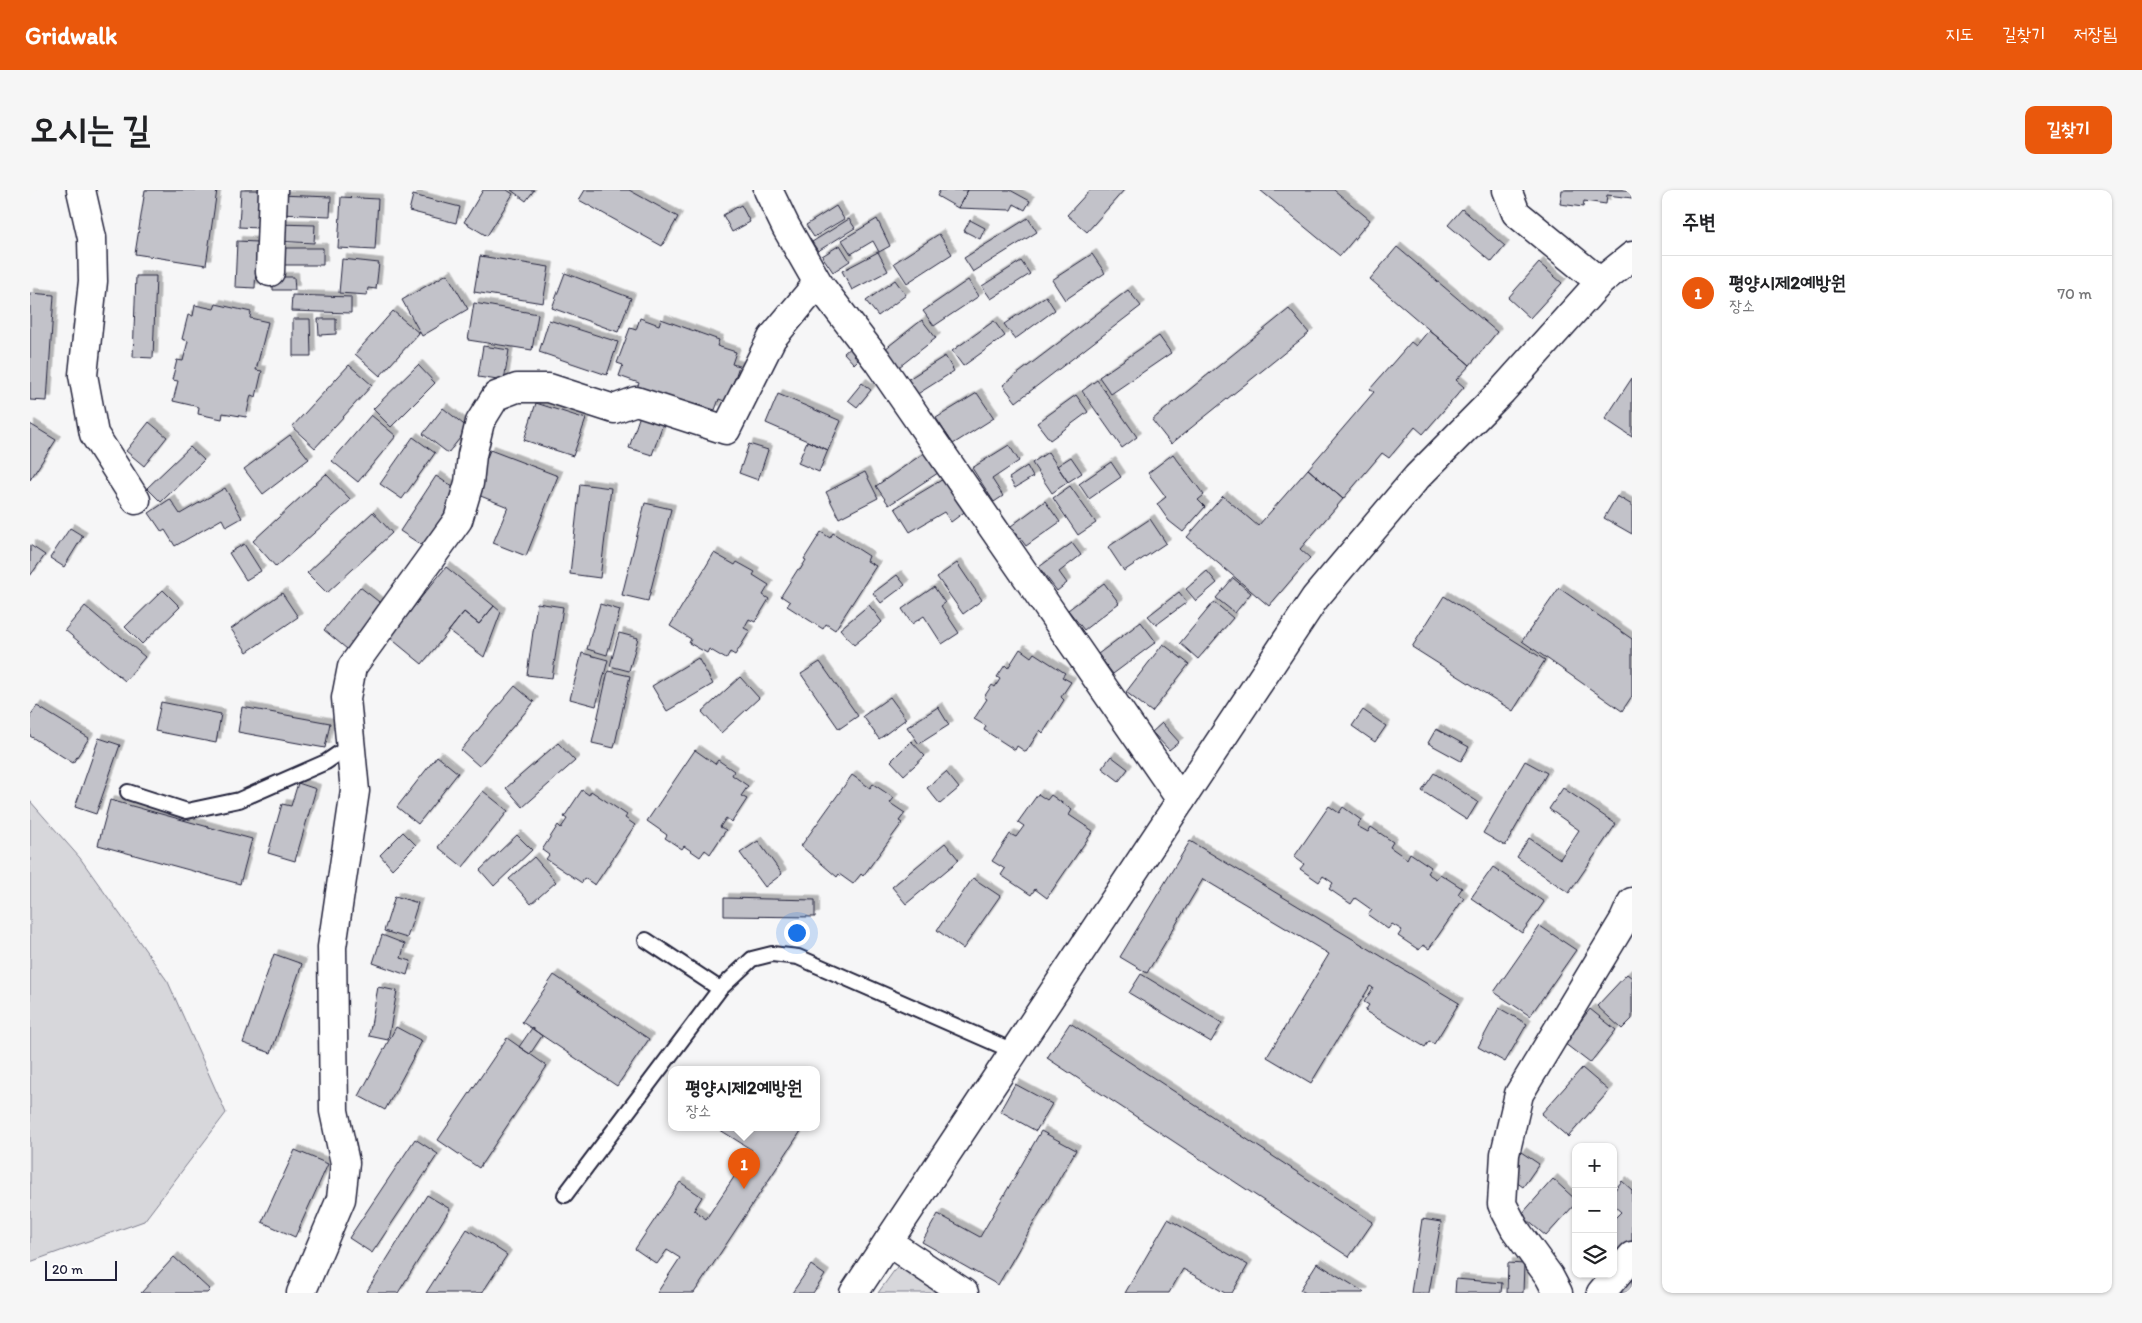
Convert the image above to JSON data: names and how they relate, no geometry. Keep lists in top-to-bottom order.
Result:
{
  "scale_bar": "20 m",
  "page": {
    "header": "Gridwalk",
    "nav": ["지도", "길찾기", "저장됨"],
    "buttons": "길찾기",
    "title": "오시는 길",
    "heading": "주변",
    "list": [
      {
        "mark": "1",
        "name": "평양시제2예방원",
        "note": "장소",
        "value": "70 m"
      }
    ],
    "popup": ["평양시제2예방원", "장소"],
    "map_buttons": ["+", "−"],
    "pins": "1",
    "scale": "20 m"
  }
}
